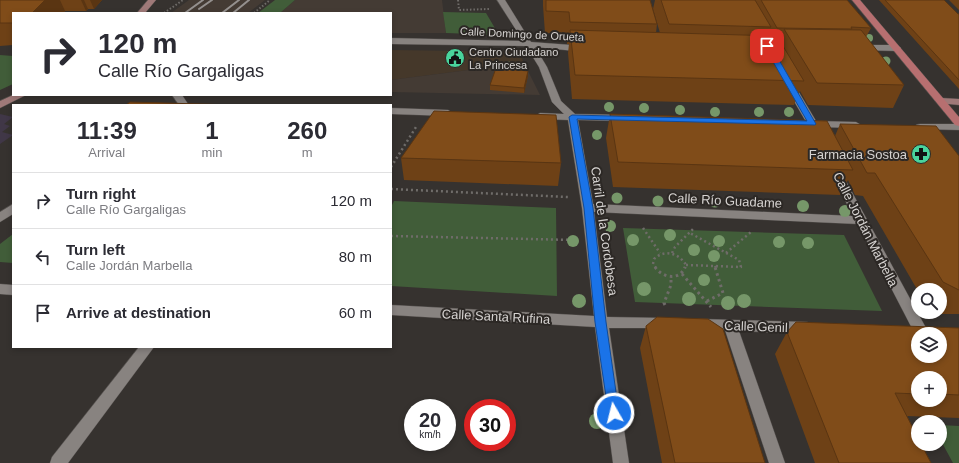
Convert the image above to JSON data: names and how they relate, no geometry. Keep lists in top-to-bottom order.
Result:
{
  "streets": {
    "street": [
      "Calle Domingo de Orueta",
      "Calle Río Guadame",
      "Calle Jordán Marbella",
      "Carril de la Cordobesa",
      "Calle Santa Rufina",
      "Calle Genil"
    ]
  },
  "crossings": [
    ["Calle Río Guadame", "Calle Jordán Marbella"],
    ["Calle Río Guadame", "Carril de la Cordobesa"],
    ["Carril de la Cordobesa", "Calle Santa Rufina"]
  ],
  "places": {
    "public building": ["Centro Ciudadano La Princesa"],
    "pharmacy": ["Farmacia Sostoa"]
  },
  "page": {
    "turn": ["120 m", "Calle Río Gargaligas"],
    "eta": [
      "11:39",
      "Arrival",
      "1",
      "min",
      "260",
      "m"
    ],
    "list": [
      {
        "name": "Turn right",
        "note": "Calle Río Gargaligas",
        "value": "120 m"
      },
      {
        "name": "Turn left",
        "note": "Calle Jordán Marbella",
        "value": "80 m"
      },
      {
        "name": "Arrive at destination",
        "value": "60 m"
      }
    ],
    "map_buttons": ["+", "−"],
    "speed": "20 km/h",
    "limit": "30"
  }
}
